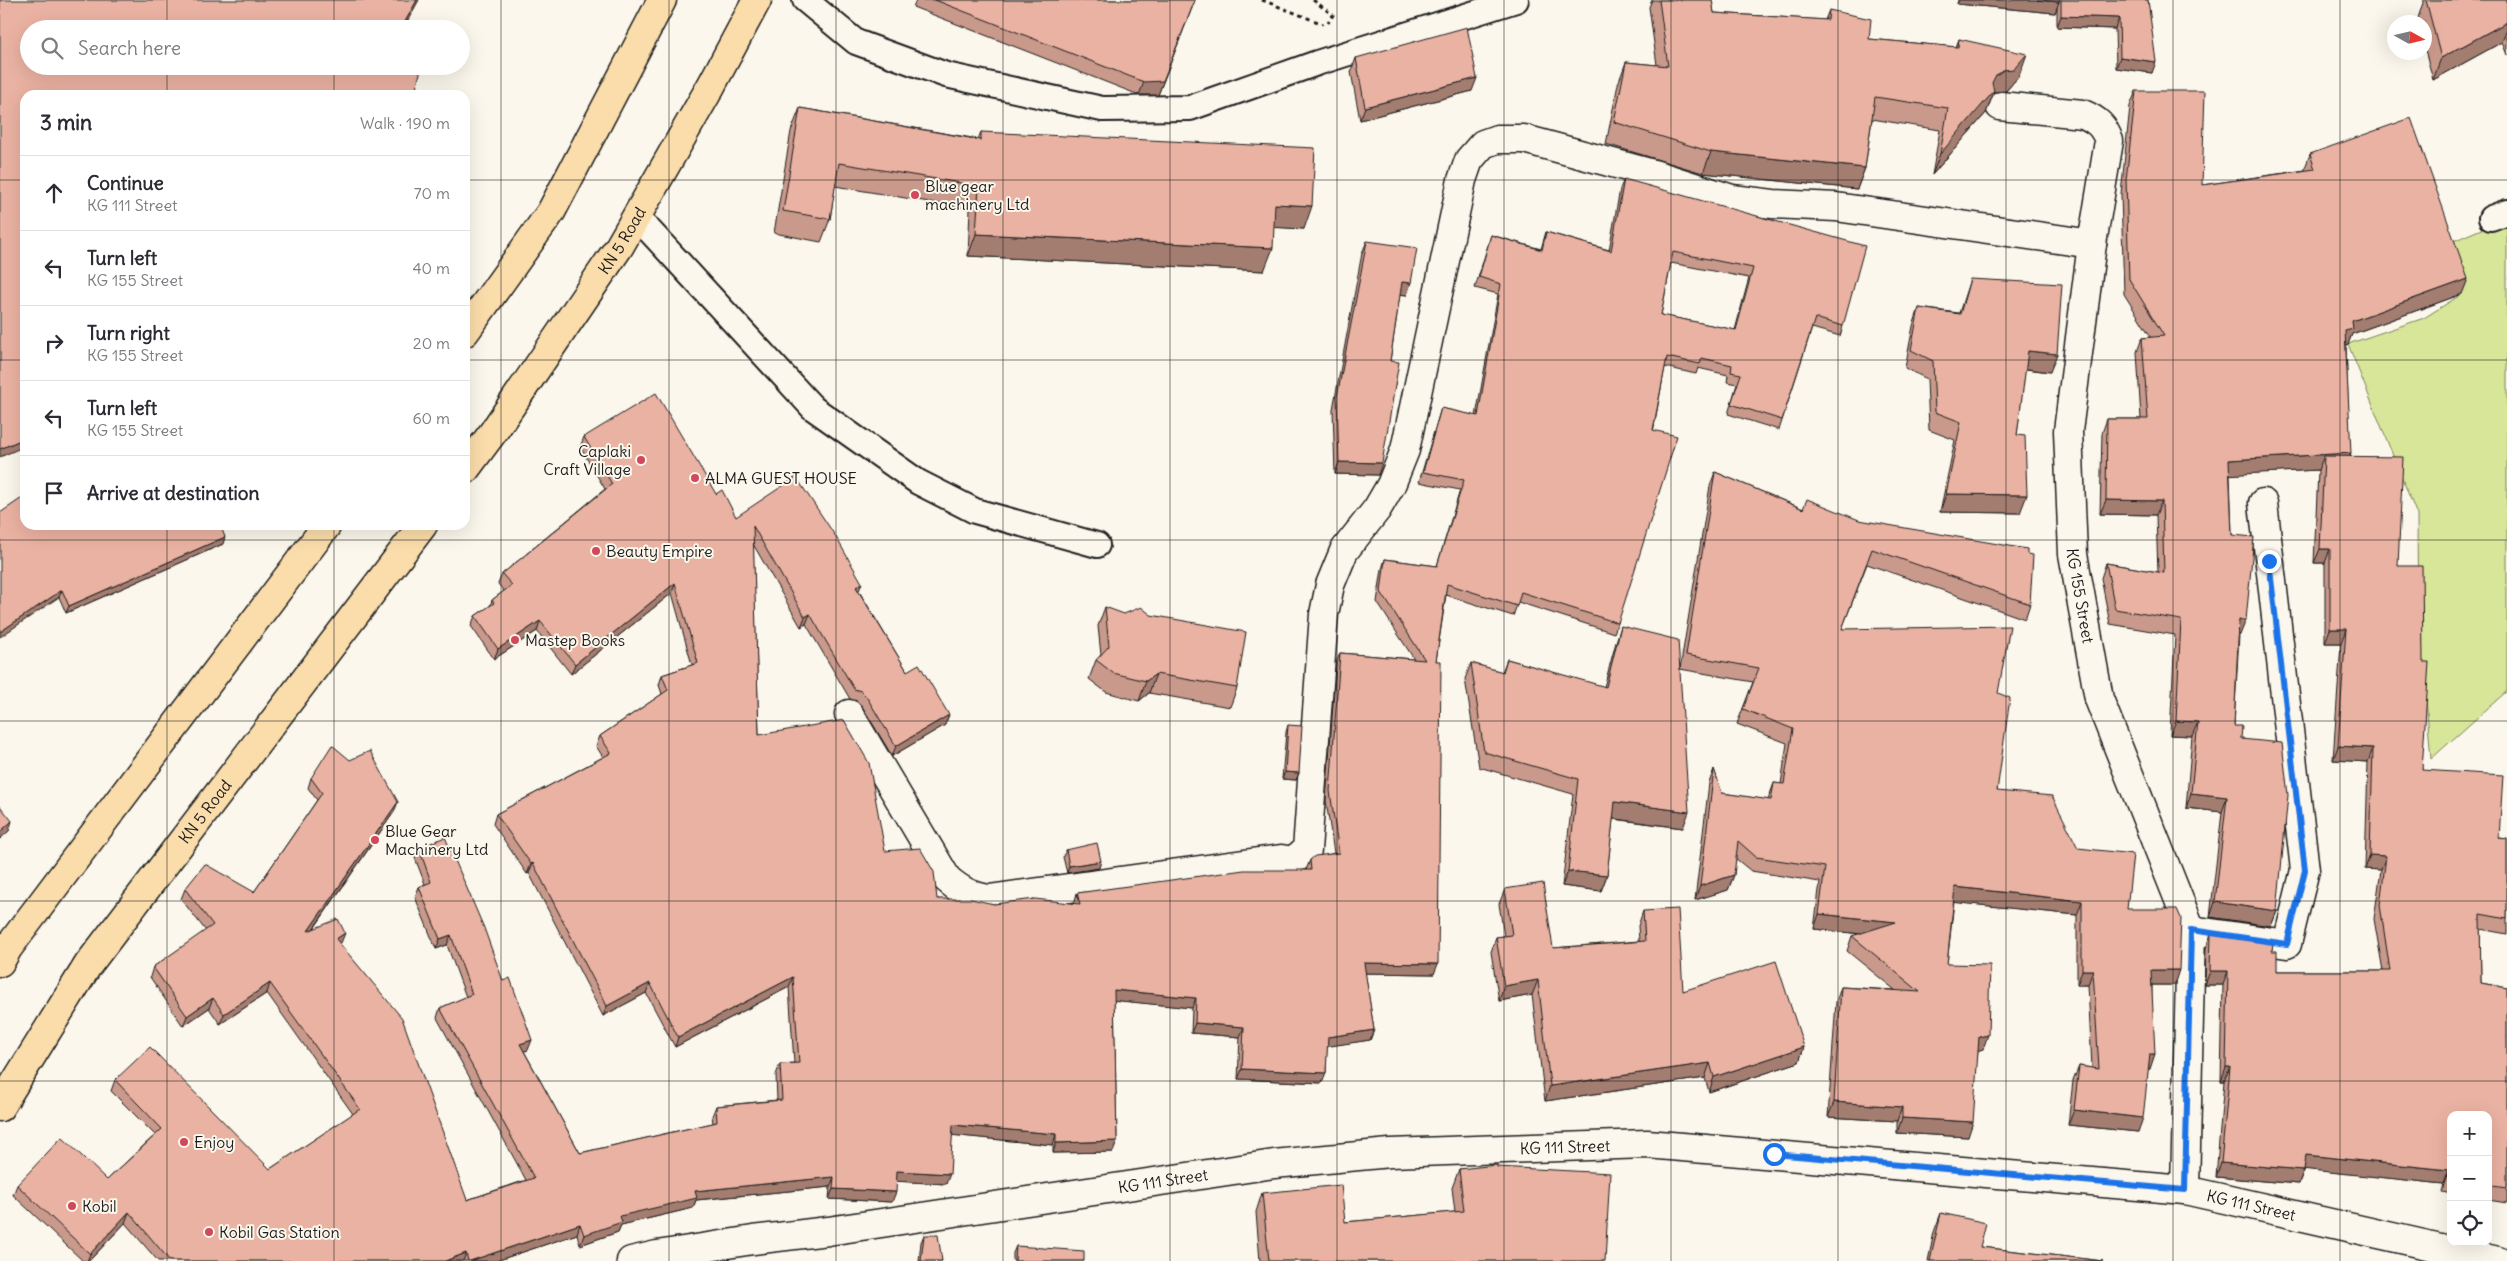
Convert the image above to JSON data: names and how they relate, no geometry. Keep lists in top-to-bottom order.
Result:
{
  "streets": {
    "highway": ["KN 5 Road"],
    "street": ["KG 155 Street", "KG 111 Street"]
  },
  "crossings": [
    ["KG 155 Street", "KG 111 Street"]
  ],
  "places": [
    "Blue gear machinery Ltd",
    "Caplaki Craft Village",
    "ALMA GUEST HOUSE",
    "Beauty Empire",
    "Mastep Books",
    "Blue Gear Machinery Ltd",
    "Enjoy",
    "Kobil",
    "Kobil Gas Station"
  ],
  "north": "right",
  "page": {
    "search": "Search here",
    "heading": ["3 min", "Walk · 190 m"],
    "list": [
      ["Continue", "KG 111 Street", "70 m"],
      ["Turn left", "KG 155 Street", "40 m"],
      ["Turn right", "KG 155 Street", "20 m"],
      ["Turn left", "KG 155 Street", "60 m"],
      "Arrive at destination"
    ],
    "map_buttons": ["+", "−"]
  }
}
